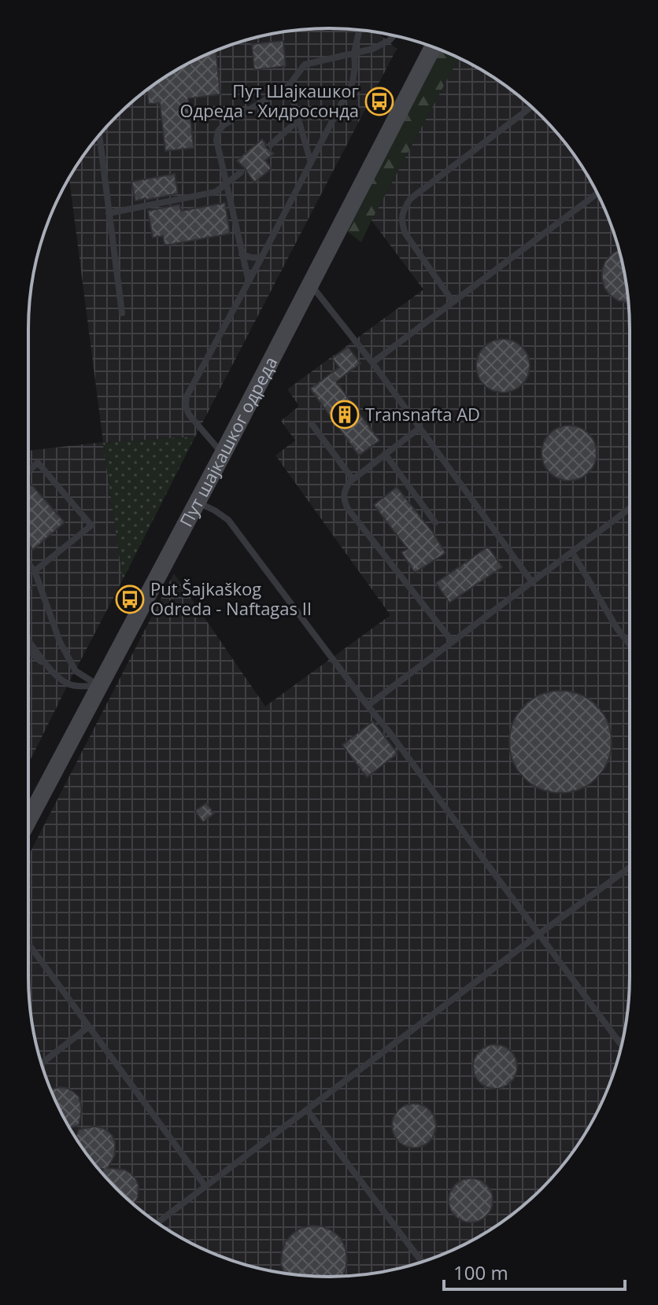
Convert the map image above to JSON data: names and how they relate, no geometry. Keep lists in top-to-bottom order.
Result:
{
  "streets": {
    "street": ["Пут шајкашког одреда"]
  },
  "places": {
    "bus stop": ["Пут Шајкашког Одреда - Хидросонда", "Put Šajkaškog Odreda - Naftagas II"],
    "building": ["Transnafta AD"]
  },
  "scale_bar": "100 m"
}
